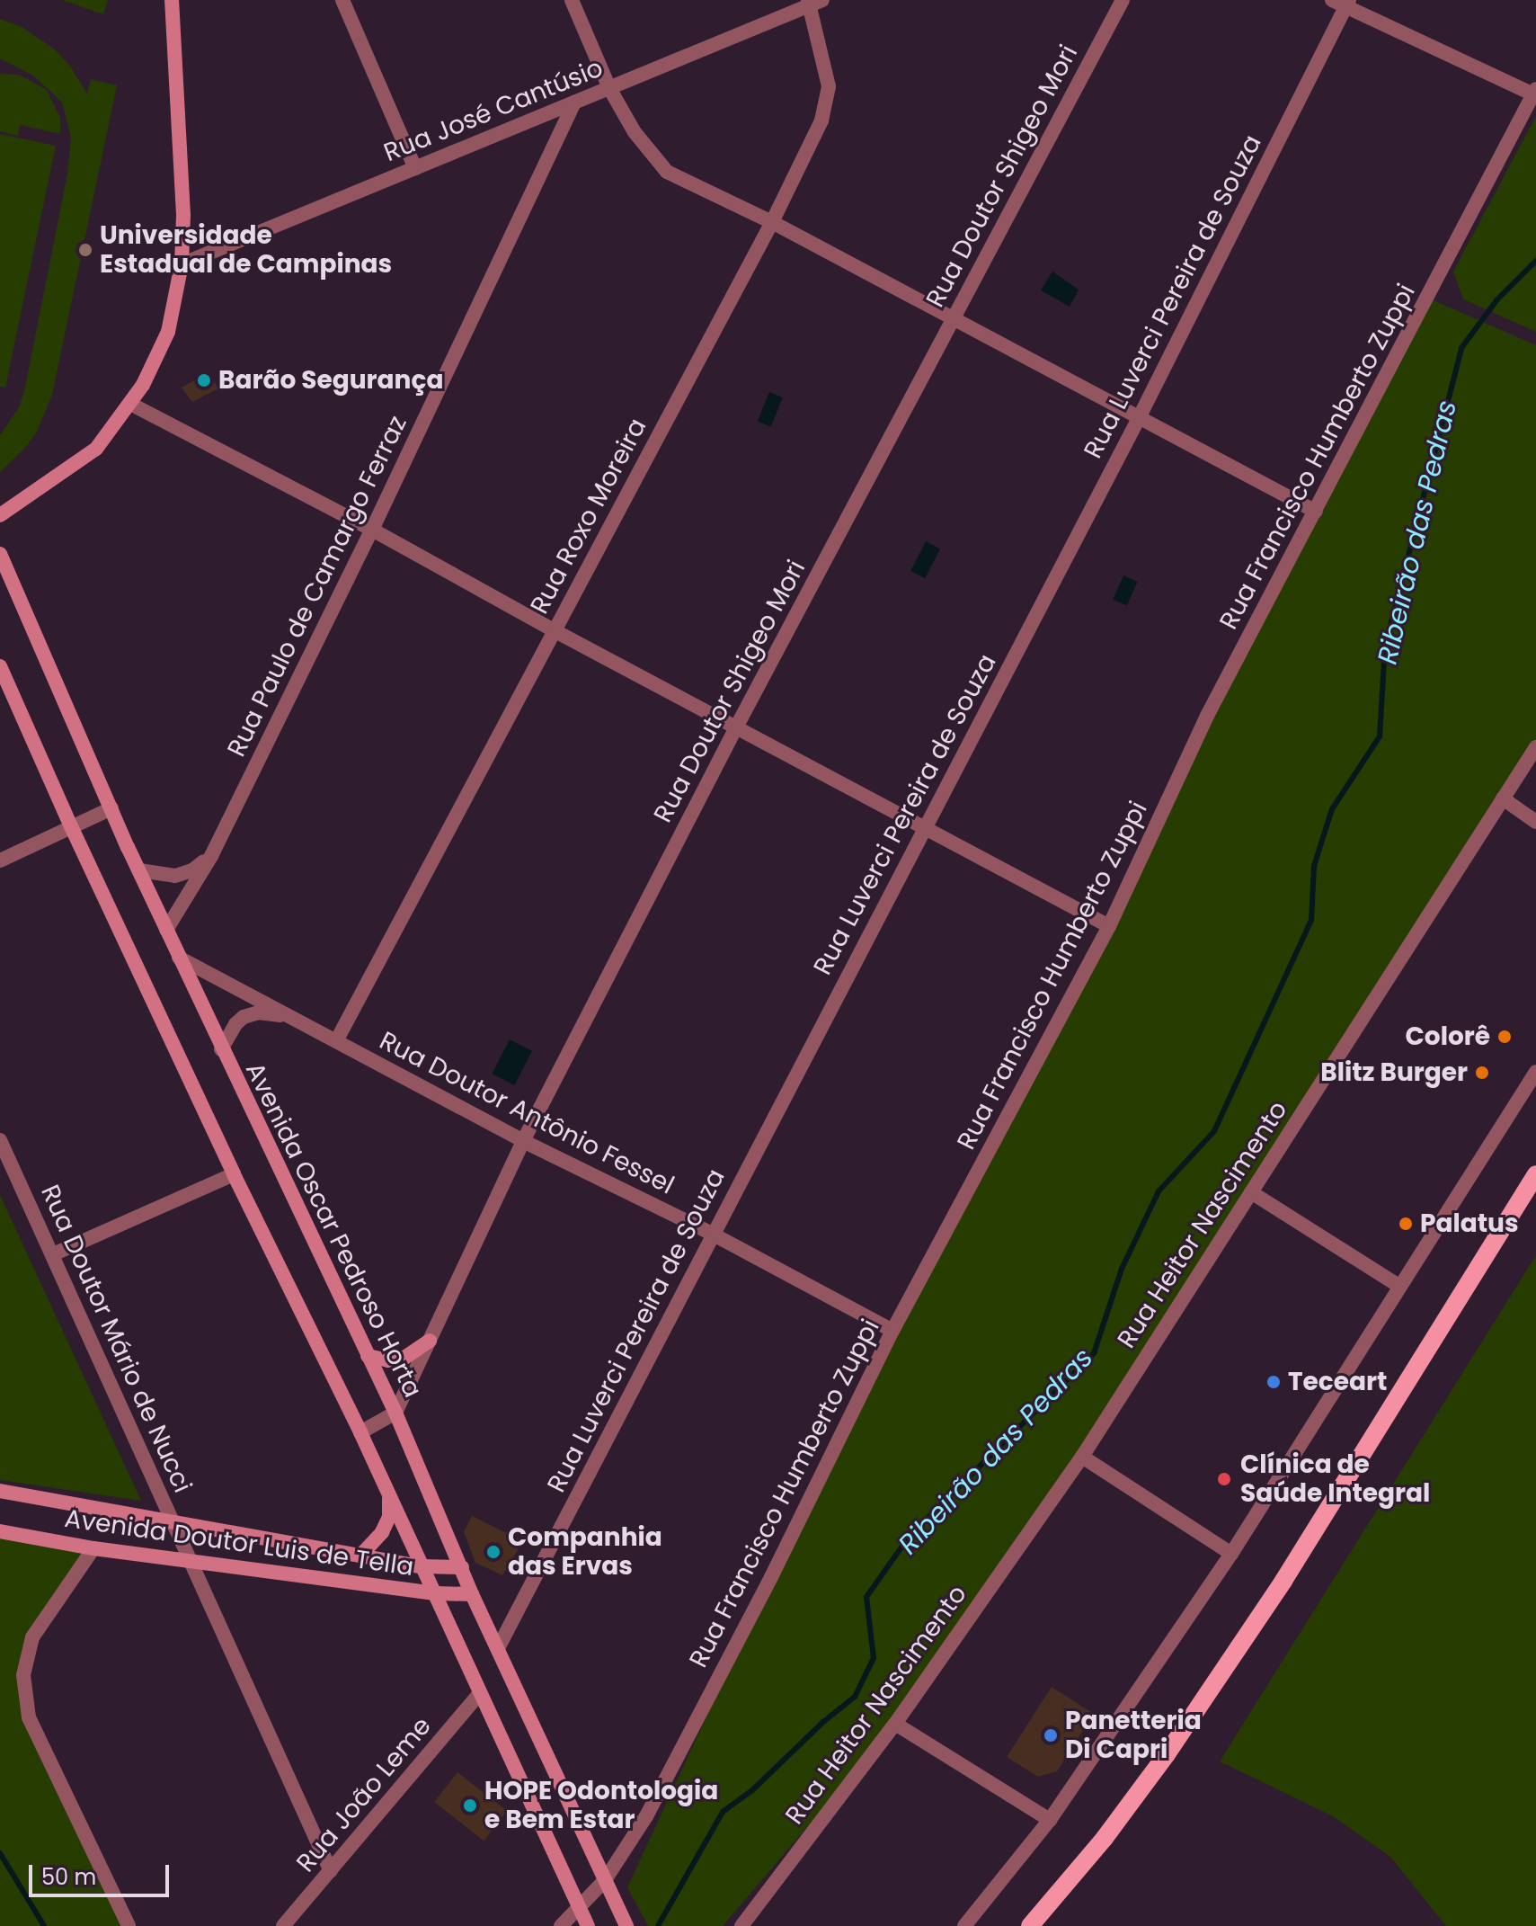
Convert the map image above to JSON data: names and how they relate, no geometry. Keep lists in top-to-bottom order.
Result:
{
  "streets": {
    "main road": ["Avenida Oscar Pedroso Horta", "Avenida Doutor Luis de Tella"],
    "street": [
      "Rua José Cantúsio",
      "Rua Doutor Shigeo Mori",
      "Rua Luverci Pereira de Souza",
      "Rua Francisco Humberto Zuppi",
      "Rua Roxo Moreira",
      "Rua Paulo de Camargo Ferraz",
      "Rua Doutor Antônio Fessel",
      "Rua Heitor Nascimento",
      "Rua Doutor Mário de Nucci",
      "Rua João Leme"
    ]
  },
  "crossings": [
    ["Rua José Cantúsio", "Rua Roxo Moreira"],
    ["Rua José Cantúsio", "Rua Paulo de Camargo Ferraz"],
    ["Rua Doutor Shigeo Mori", "Rua Doutor Antônio Fessel"],
    ["Rua Doutor Shigeo Mori", "Avenida Oscar Pedroso Horta"],
    ["Rua Luverci Pereira de Souza", "Rua Doutor Antônio Fessel"],
    ["Rua Luverci Pereira de Souza", "Avenida Oscar Pedroso Horta"],
    ["Rua Francisco Humberto Zuppi", "Rua Doutor Antônio Fessel"],
    ["Rua Francisco Humberto Zuppi", "Avenida Oscar Pedroso Horta"],
    ["Rua Roxo Moreira", "Rua Doutor Antônio Fessel"],
    ["Rua Paulo de Camargo Ferraz", "Avenida Oscar Pedroso Horta"],
    ["Rua Doutor Antônio Fessel", "Avenida Oscar Pedroso Horta"],
    ["Avenida Oscar Pedroso Horta", "Avenida Doutor Luis de Tella"],
    ["Rua Doutor Mário de Nucci", "Avenida Doutor Luis de Tella"],
    ["Rua Doutor Mário de Nucci", "Rua João Leme"]
  ],
  "water": ["Ribeirão das Pedras"],
  "places": [
    "Universidade Estadual de Campinas",
    "Barão Segurança",
    "Colorê",
    "Blitz Burger",
    "Palatus",
    "Teceart",
    "Clínica de Saúde Integral",
    "Companhia das Ervas",
    "Panetteria Di Capri",
    "HOPE Odontologia e Bem Estar"
  ],
  "scale_bar": "50 m"
}
